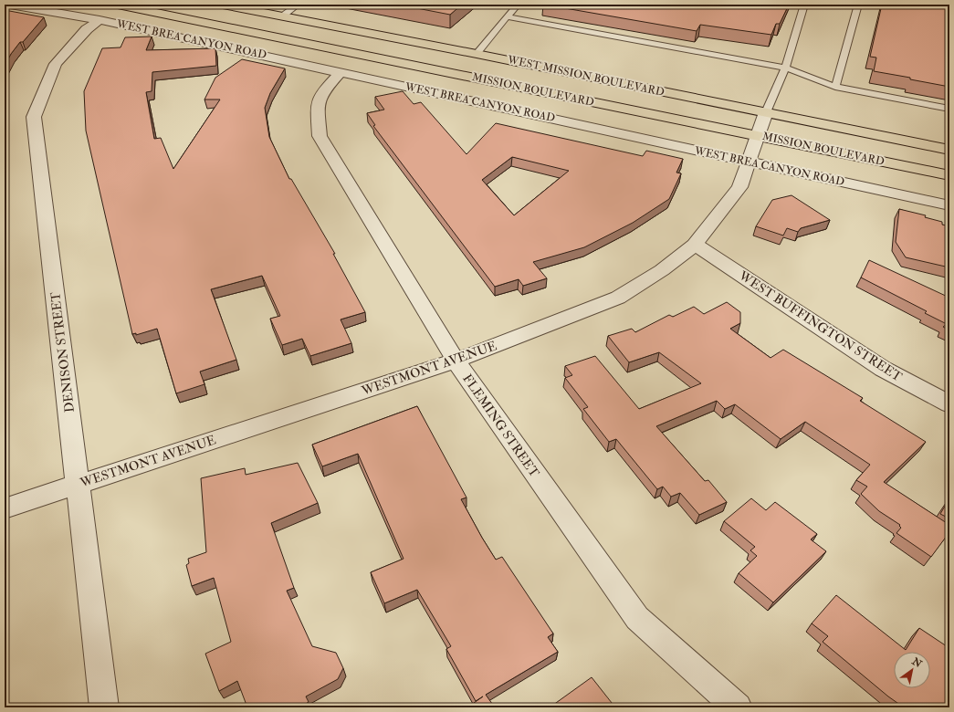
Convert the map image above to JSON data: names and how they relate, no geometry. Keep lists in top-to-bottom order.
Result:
{
  "streets": {
    "main road": ["WEST MISSION BOULEVARD", "MISSION BOULEVARD"],
    "street": [
      "WEST BREA CANYON ROAD",
      "WEST BUFFINGTON STREET",
      "DENISON STREET",
      "WESTMONT AVENUE",
      "FLEMING STREET"
    ]
  },
  "crossings": [
    ["WEST BREA CANYON ROAD", "DENISON STREET"],
    ["WEST BREA CANYON ROAD", "WESTMONT AVENUE"],
    ["WEST BREA CANYON ROAD", "FLEMING STREET"],
    ["WEST MISSION BOULEVARD", "WESTMONT AVENUE"],
    ["MISSION BOULEVARD", "WESTMONT AVENUE"],
    ["WEST BUFFINGTON STREET", "WESTMONT AVENUE"],
    ["DENISON STREET", "WESTMONT AVENUE"],
    ["WESTMONT AVENUE", "FLEMING STREET"]
  ],
  "north": "top right"
}
